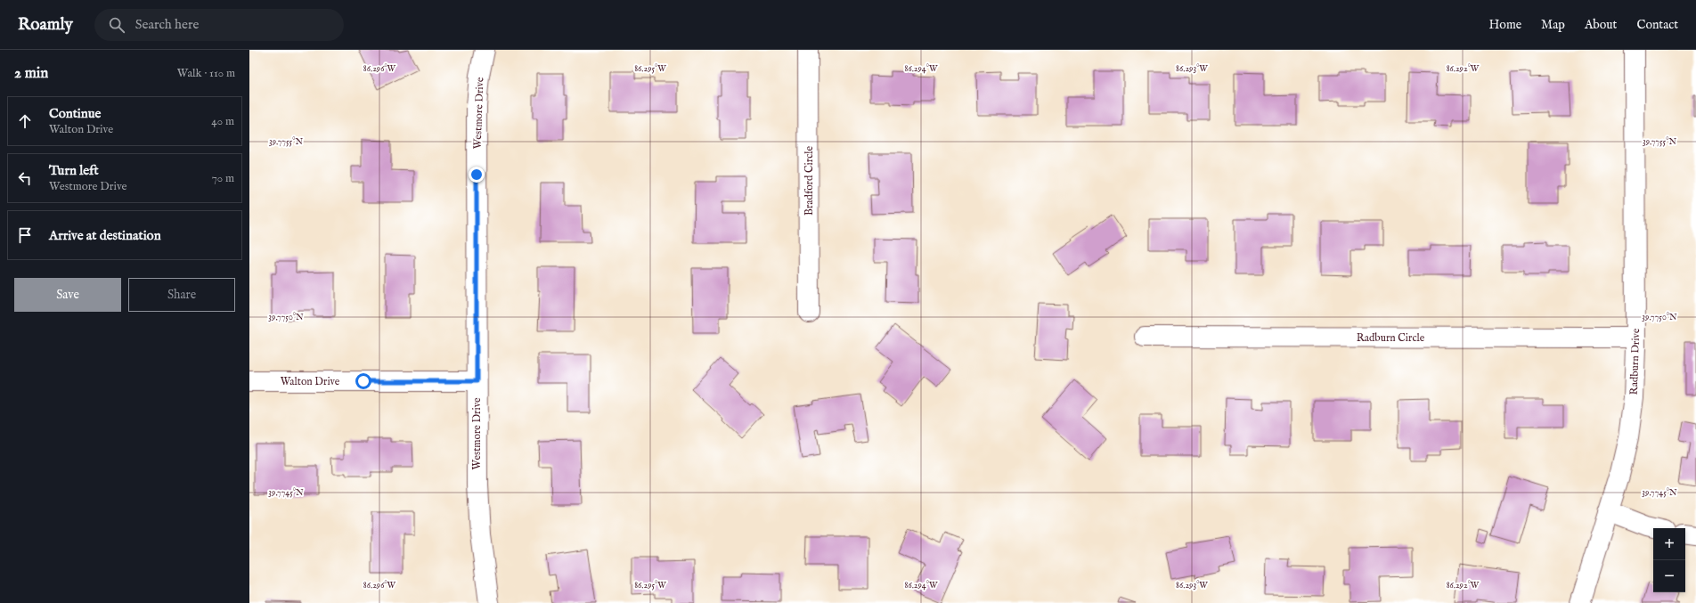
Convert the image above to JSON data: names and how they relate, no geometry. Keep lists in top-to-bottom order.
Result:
{
  "streets": {
    "street": [
      "Westmore Drive",
      "Bradford Circle",
      "Radburn Circle",
      "Radburn Drive",
      "Walton Drive"
    ]
  },
  "crossings": [
    ["Westmore Drive", "Walton Drive"],
    ["Radburn Circle", "Radburn Drive"]
  ],
  "page": {
    "header": "Roamly",
    "search": "Search here",
    "nav": [
      "Home",
      "Map",
      "About",
      "Contact"
    ],
    "heading": ["2 min", "Walk · 110 m"],
    "list": [
      ["Continue", "Walton Drive", "40 m"],
      ["Turn left", "Westmore Drive", "70 m"],
      "Arrive at destination"
    ],
    "buttons": ["Save", "Share"],
    "map_buttons": ["+", "−"]
  },
  "coordinates": [
    "86.296°W",
    "86.295°W",
    "86.294°W",
    "86.293°W",
    "86.292°W",
    "39.7755°N",
    "39.7750°N",
    "39.7745°N"
  ]
}
